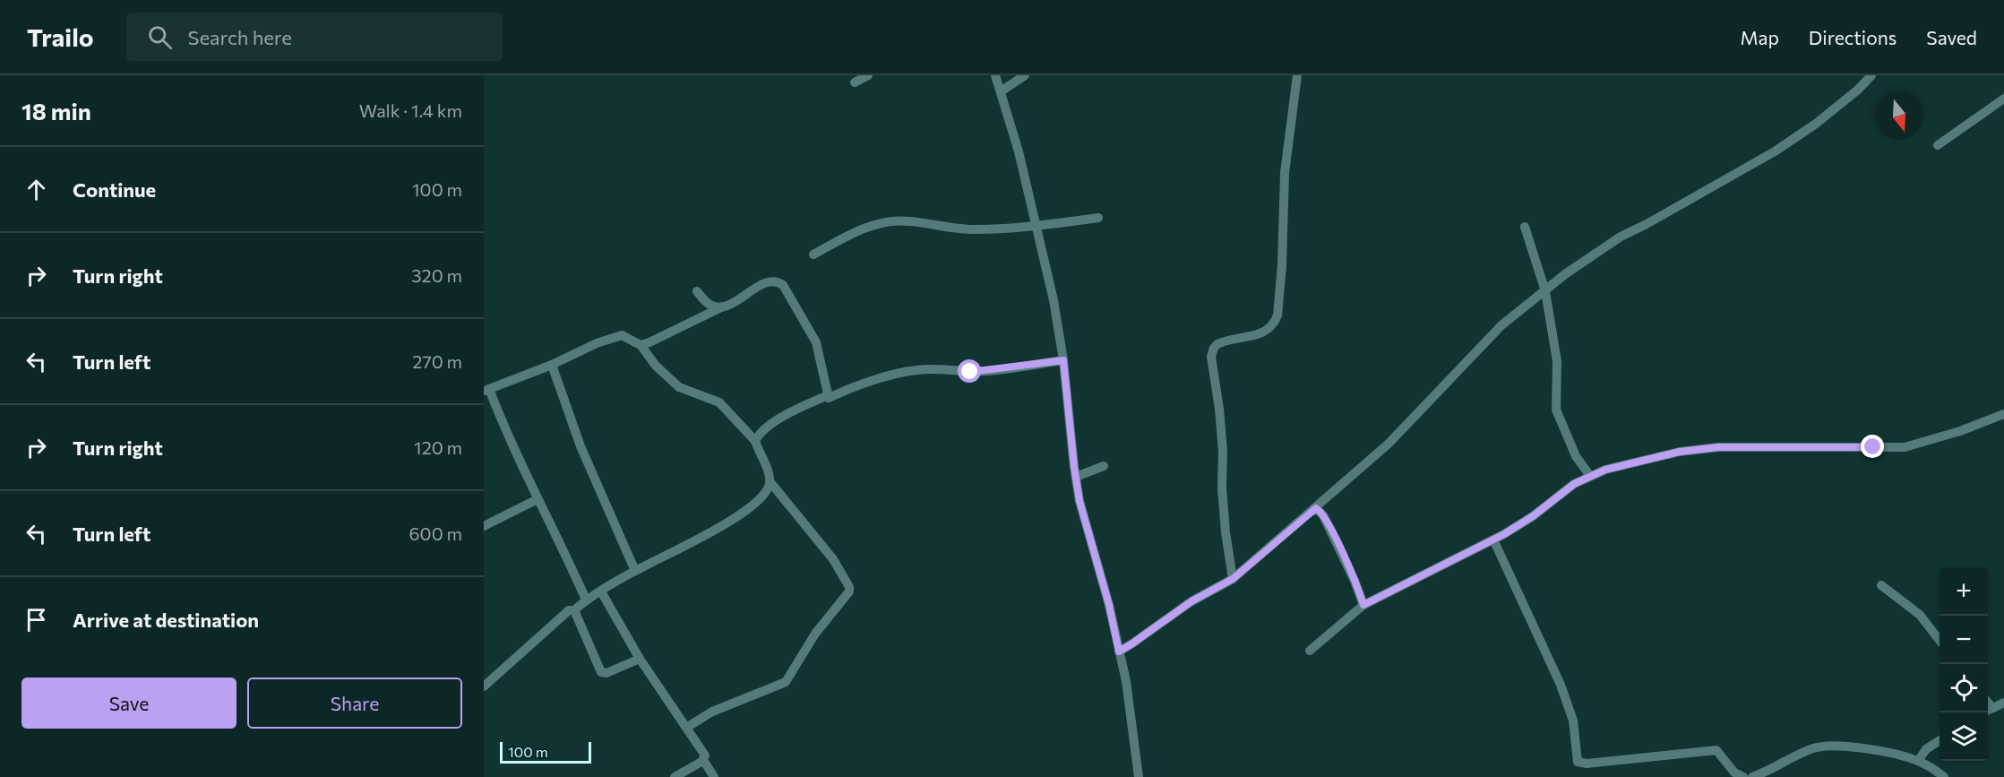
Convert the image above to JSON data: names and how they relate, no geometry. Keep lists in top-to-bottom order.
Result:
{
  "scale_bar": "100 m",
  "north": "bottom",
  "page": {
    "header": "Trailo",
    "search": "Search here",
    "nav": ["Map", "Directions", "Saved"],
    "heading": ["18 min", "Walk · 1.4 km"],
    "list": [
      ["Continue", "100 m"],
      ["Turn right", "320 m"],
      ["Turn left", "270 m"],
      ["Turn right", "120 m"],
      ["Turn left", "600 m"],
      "Arrive at destination"
    ],
    "map_buttons": ["+", "−"],
    "buttons": ["Save", "Share"],
    "scale": "100 m"
  }
}
